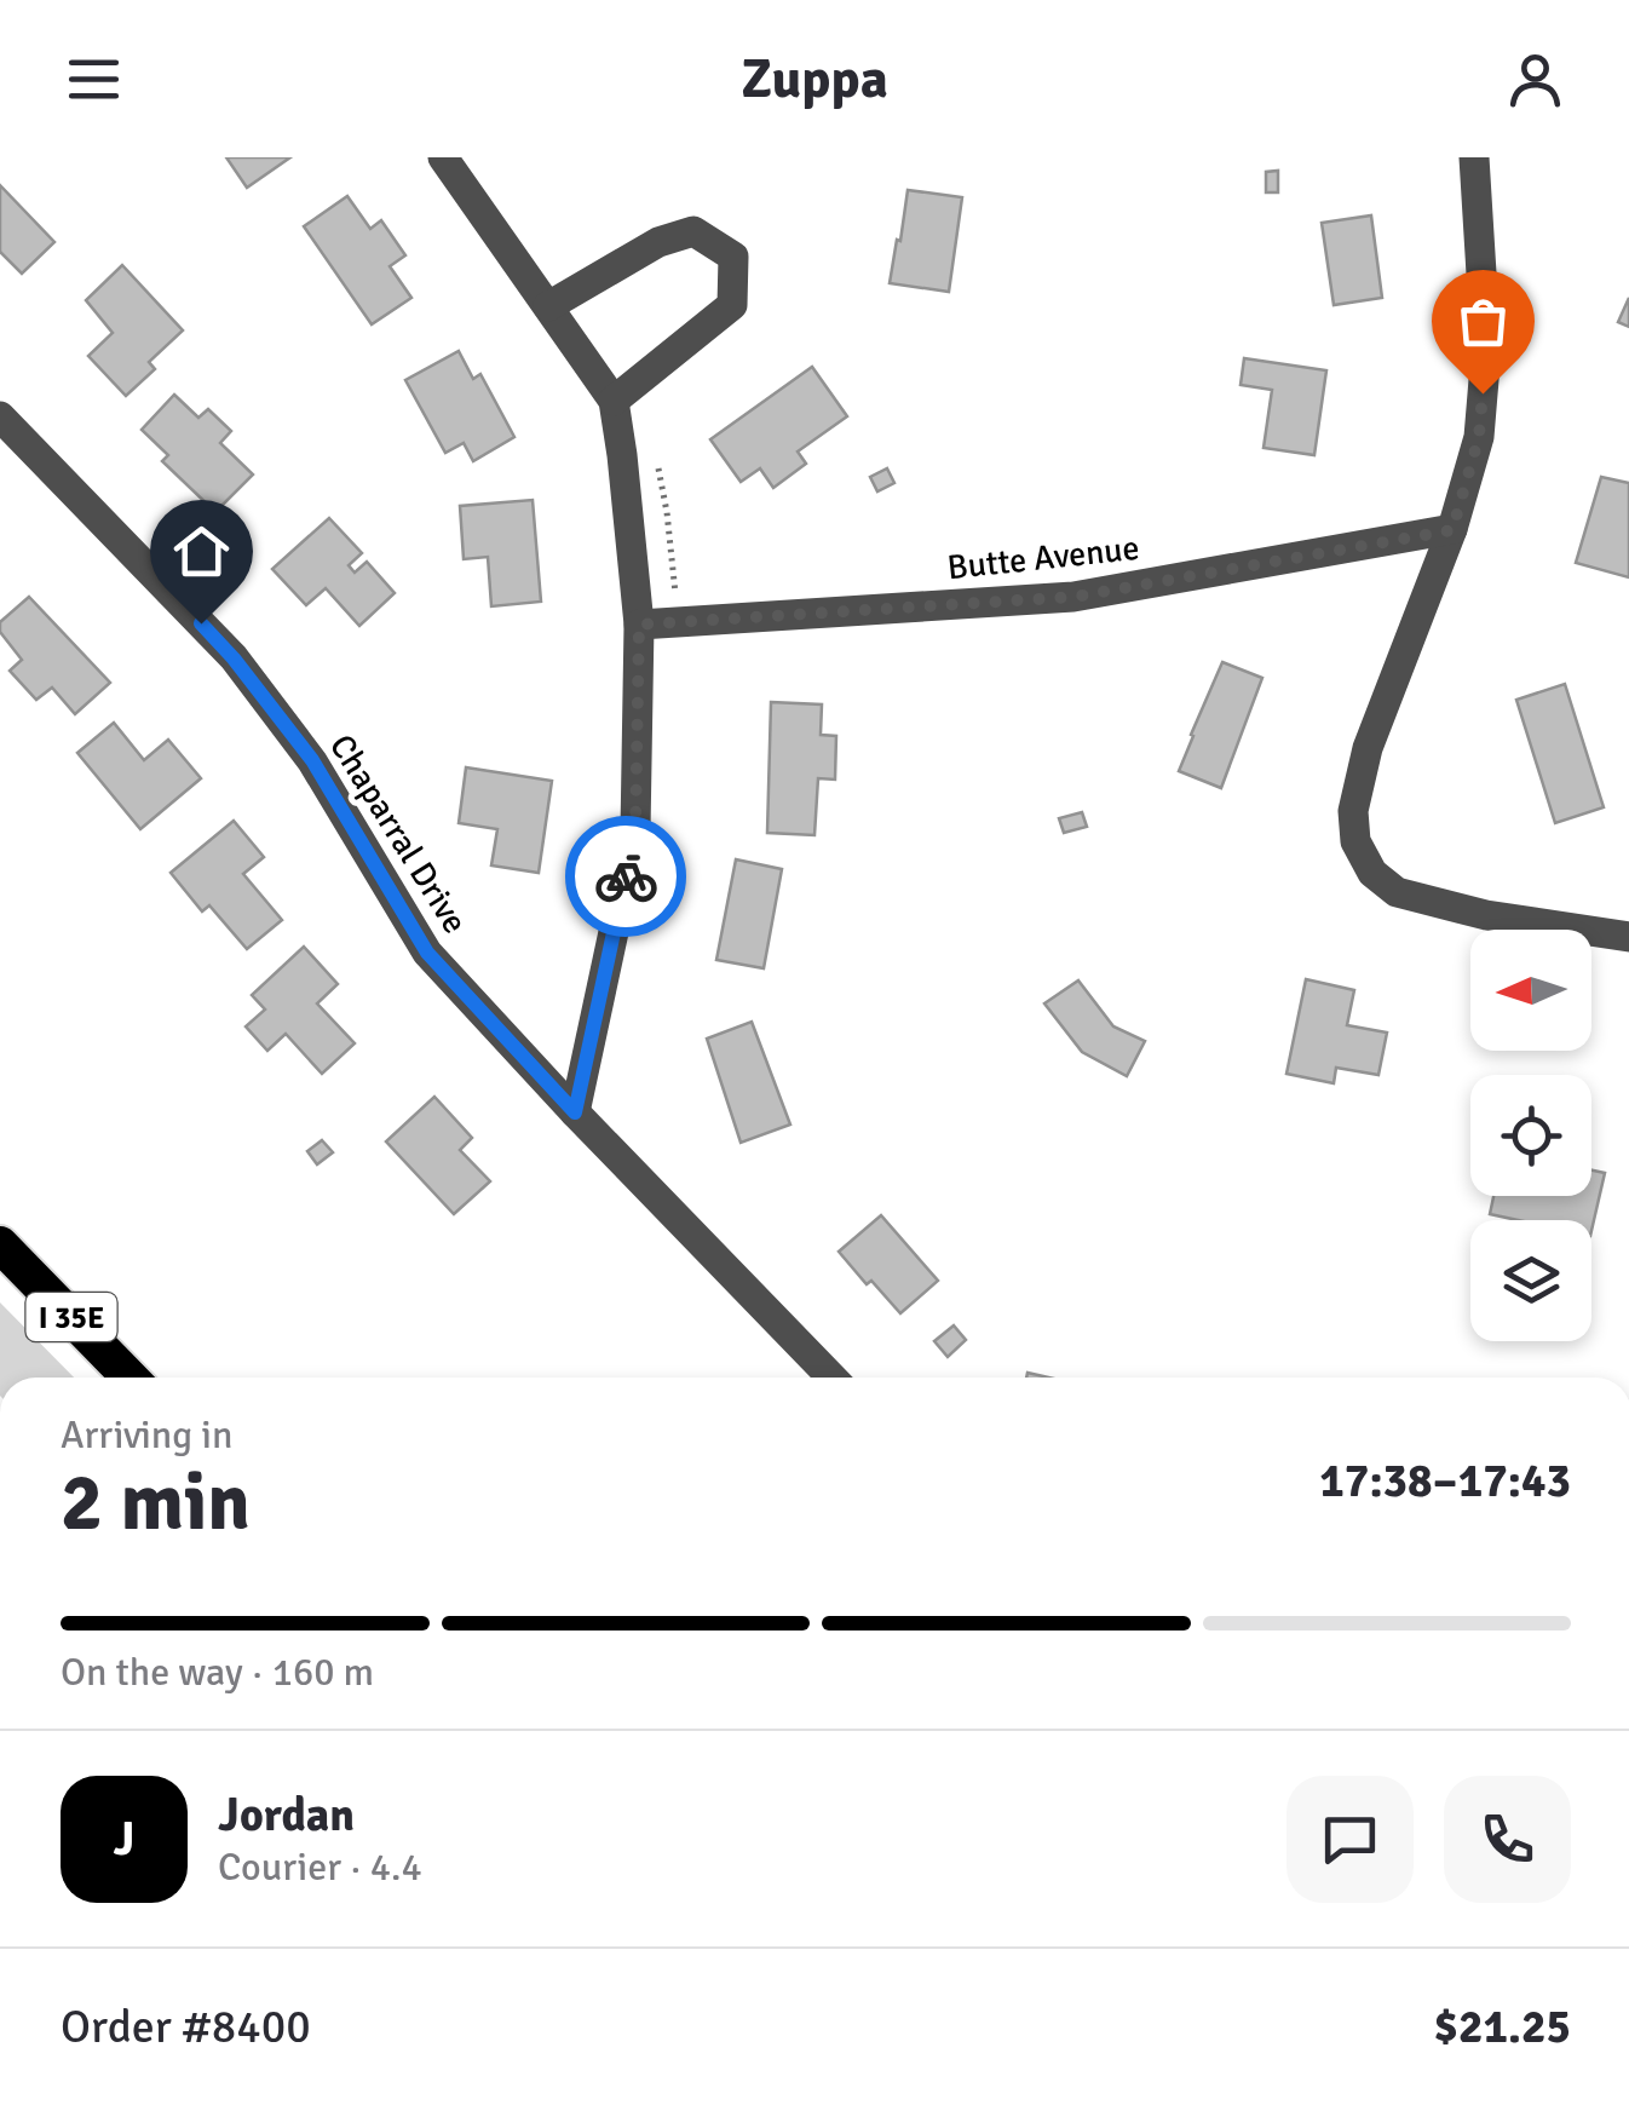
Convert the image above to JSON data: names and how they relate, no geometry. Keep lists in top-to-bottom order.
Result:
{
  "streets": {
    "highway": ["I 35E"],
    "street": ["Butte Avenue", "Chaparral Drive"]
  },
  "north": "left",
  "page": {
    "header": "Zuppa",
    "heading": ["2 min", "Arriving in", "17:38–17:43"],
    "panel": [
      "Jordan",
      "Courier · 4.4",
      "Order #8400",
      "$21.25"
    ],
    "bar": "On the way · 160 m",
    "round": "J"
  }
}
